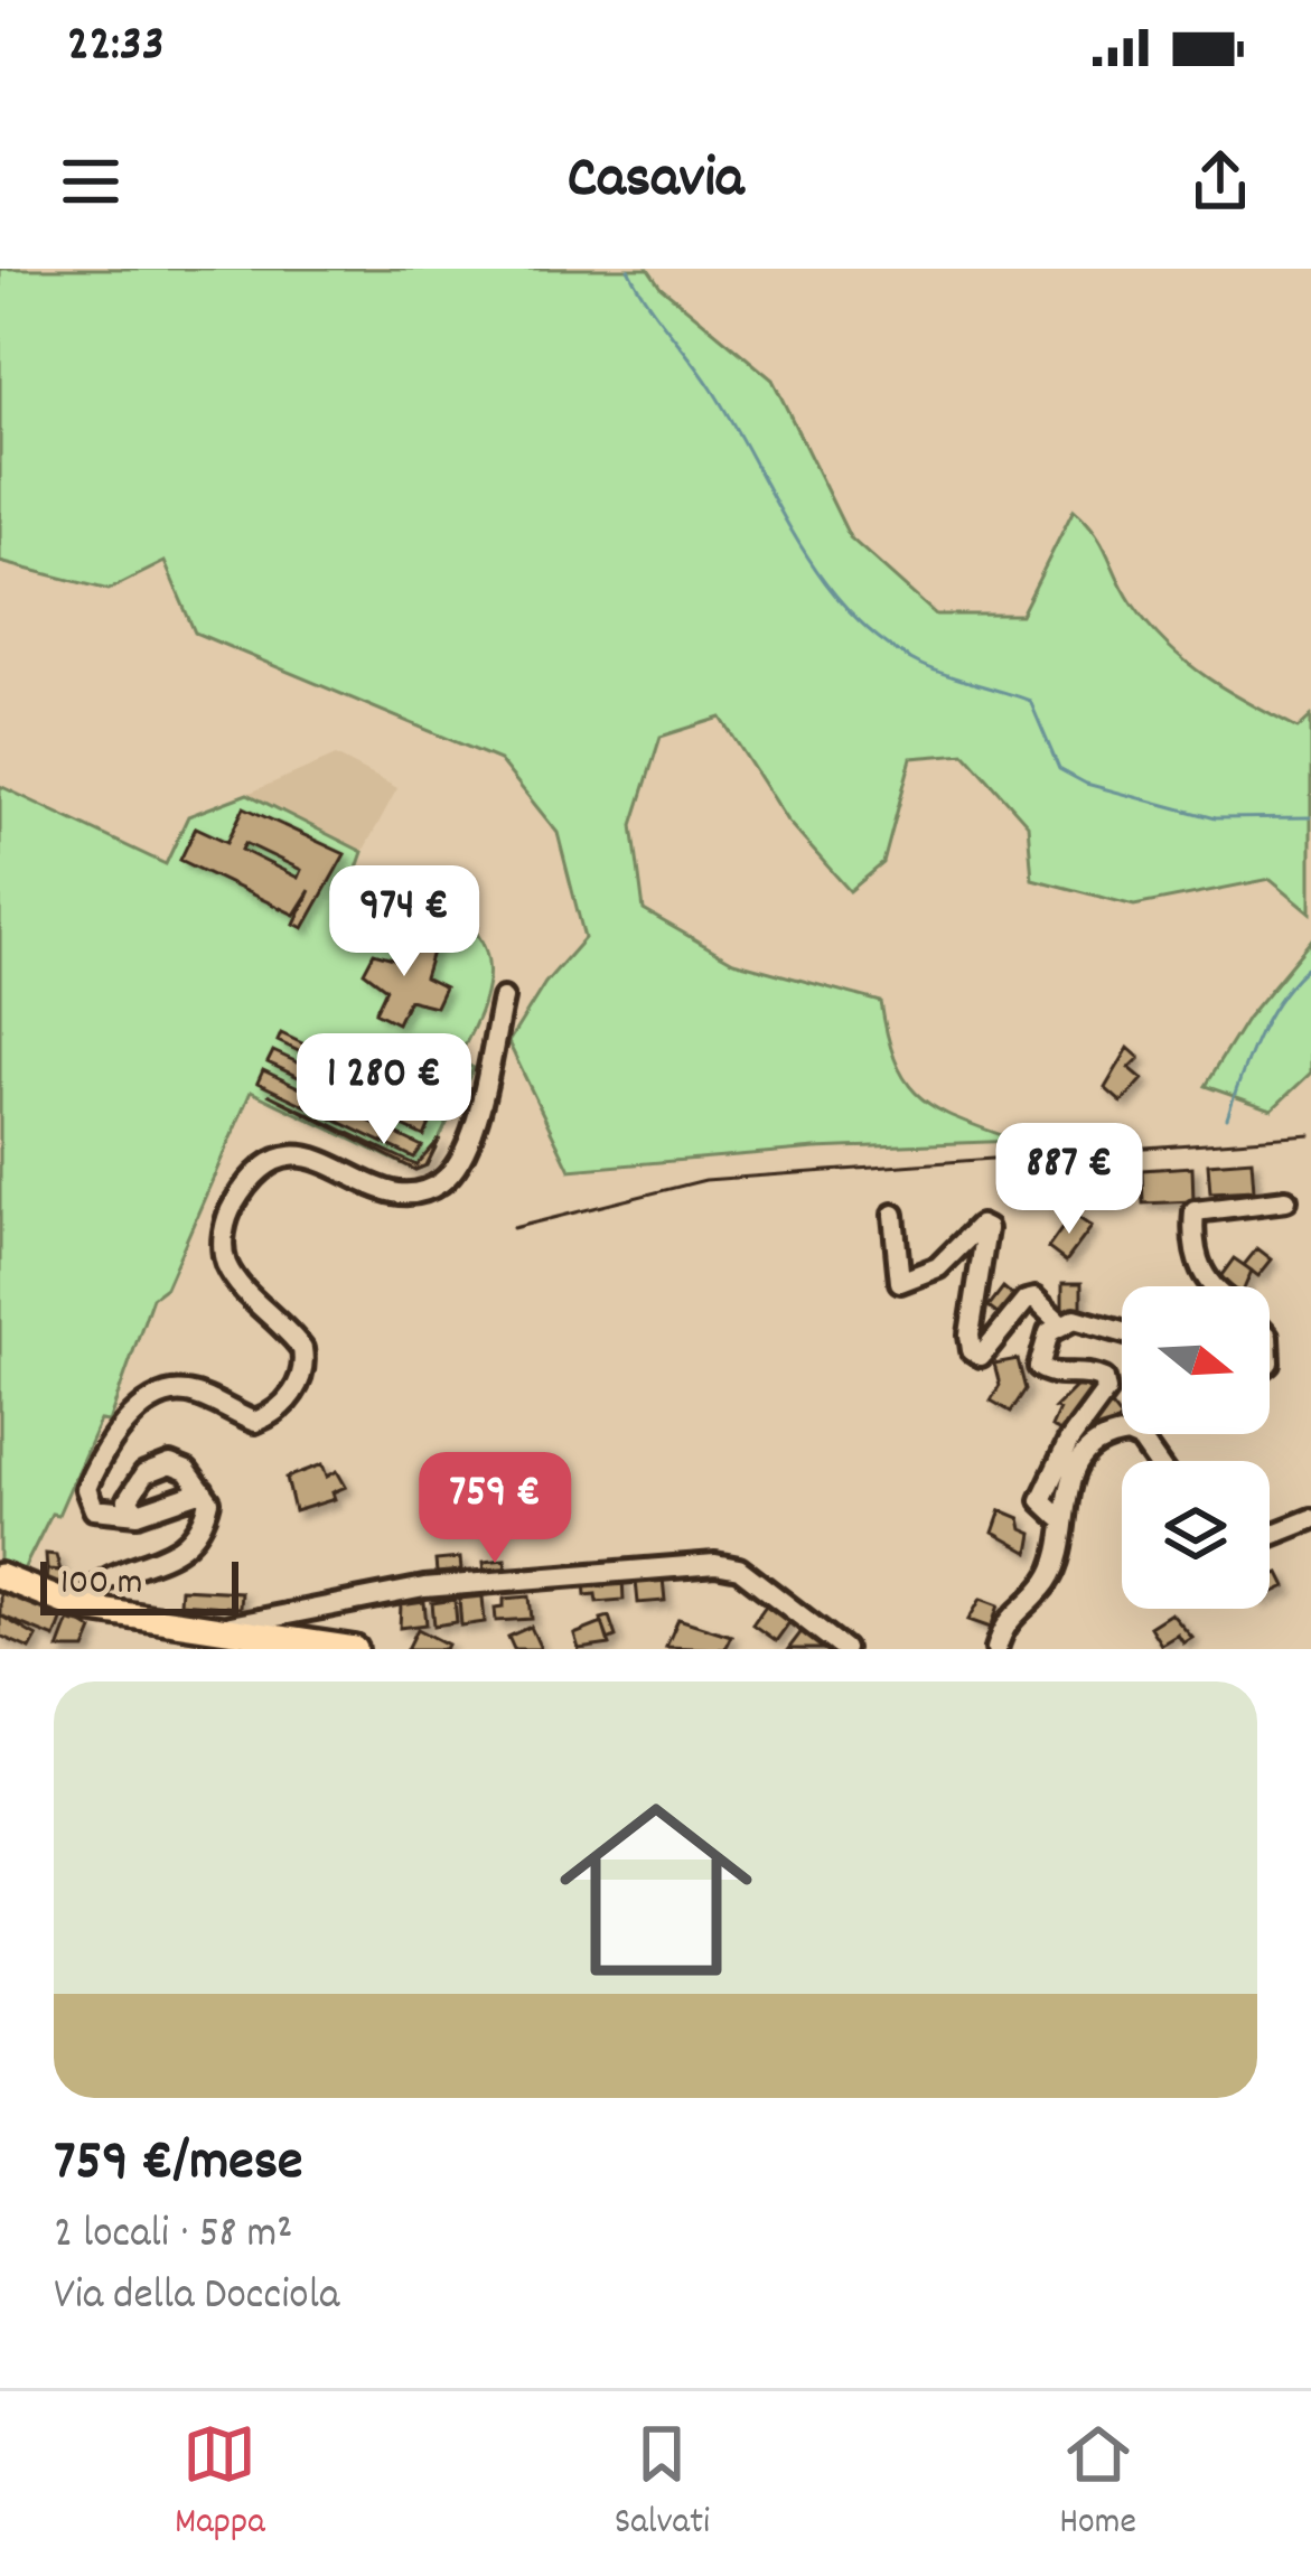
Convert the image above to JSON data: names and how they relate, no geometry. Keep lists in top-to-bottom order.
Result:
{
  "scale_bar": "100 m",
  "north": "right",
  "page": {
    "status": "22:33",
    "header": "Casavia",
    "price": [
      "974 €",
      "1 280 €",
      "887 €",
      "759 €"
    ],
    "scale": "100 m",
    "list": [
      {
        "name": "759 €/mese",
        "note": "2 locali · 58 m² · Via della Docciola"
      }
    ],
    "tabs": ["Mappa", "Salvati", "Home"]
  }
}
